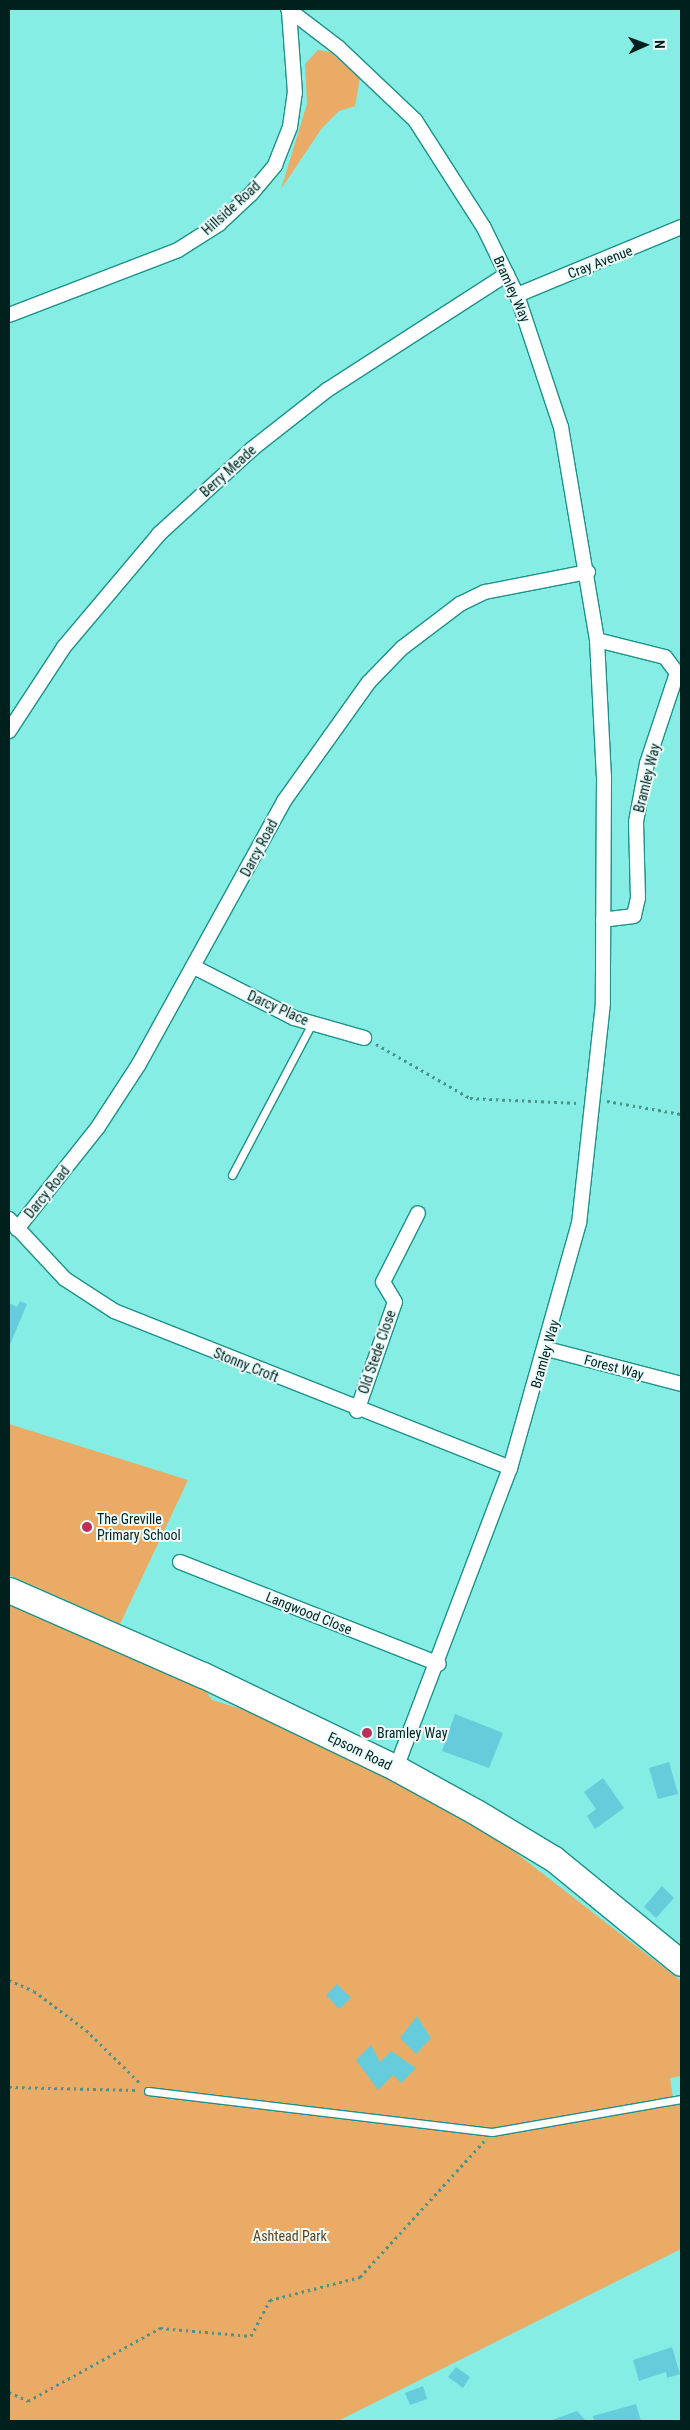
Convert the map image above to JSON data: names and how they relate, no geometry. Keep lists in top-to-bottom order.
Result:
{
  "streets": {
    "highway": ["Epsom Road"],
    "street": [
      "Hillside Road",
      "Cray Avenue",
      "Bramley Way",
      "Berry Meade",
      "Darcy Road",
      "Darcy Place",
      "Old Stede Close",
      "Stonny Croft",
      "Forest Way",
      "Langwood Close"
    ]
  },
  "crossings": [
    ["Hillside Road", "Bramley Way"],
    ["Cray Avenue", "Bramley Way"],
    ["Bramley Way", "Berry Meade"],
    ["Bramley Way", "Darcy Road"],
    ["Bramley Way", "Stonny Croft"],
    ["Bramley Way", "Forest Way"],
    ["Bramley Way", "Langwood Close"],
    ["Bramley Way", "Epsom Road"],
    ["Darcy Road", "Darcy Place"],
    ["Darcy Road", "Stonny Croft"],
    ["Old Stede Close", "Stonny Croft"]
  ],
  "parks": ["Ashtead Park"],
  "places": ["The Greville Primary School", "Bramley Way"],
  "north": "right"
}
